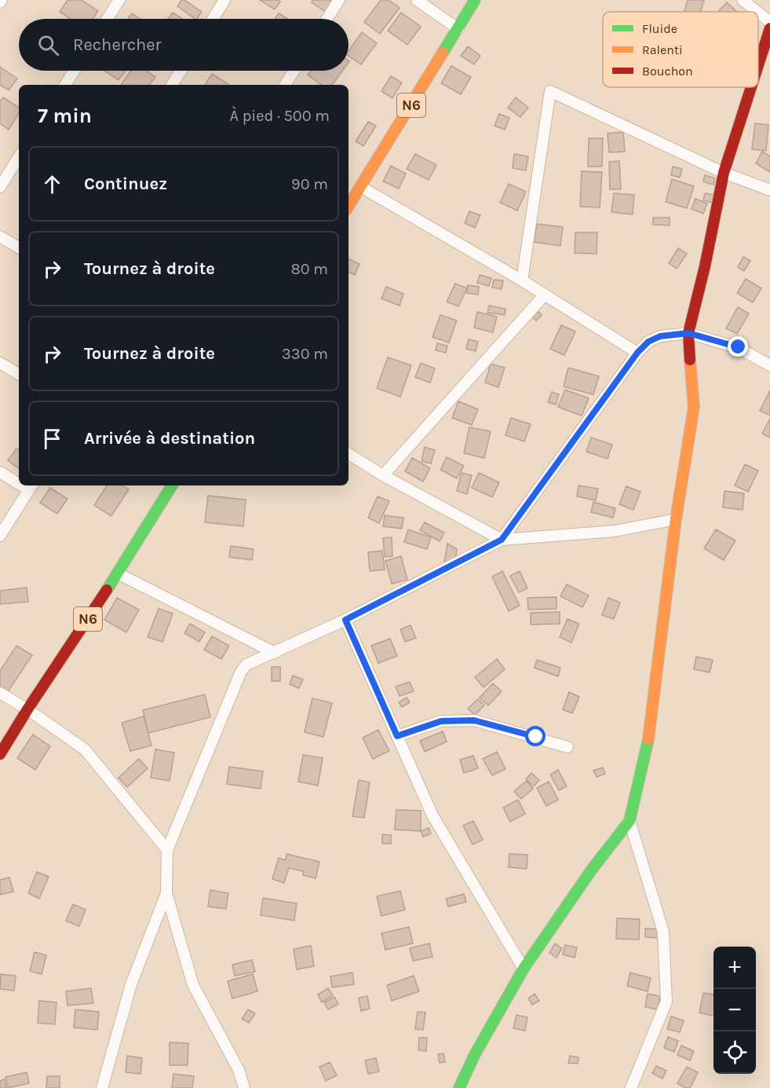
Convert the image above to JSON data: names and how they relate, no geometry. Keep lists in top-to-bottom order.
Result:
{
  "streets": {
    "main road": ["N6"]
  },
  "legend": ["Fluide", "Ralenti", "Bouchon"],
  "page": {
    "search": "Rechercher",
    "heading": ["7 min", "À pied · 500 m"],
    "list": [
      ["Continuez", "90 m"],
      ["Tournez à droite", "80 m"],
      ["Tournez à droite", "330 m"],
      "Arrivée à destination"
    ],
    "map_buttons": ["+", "−"]
  }
}
